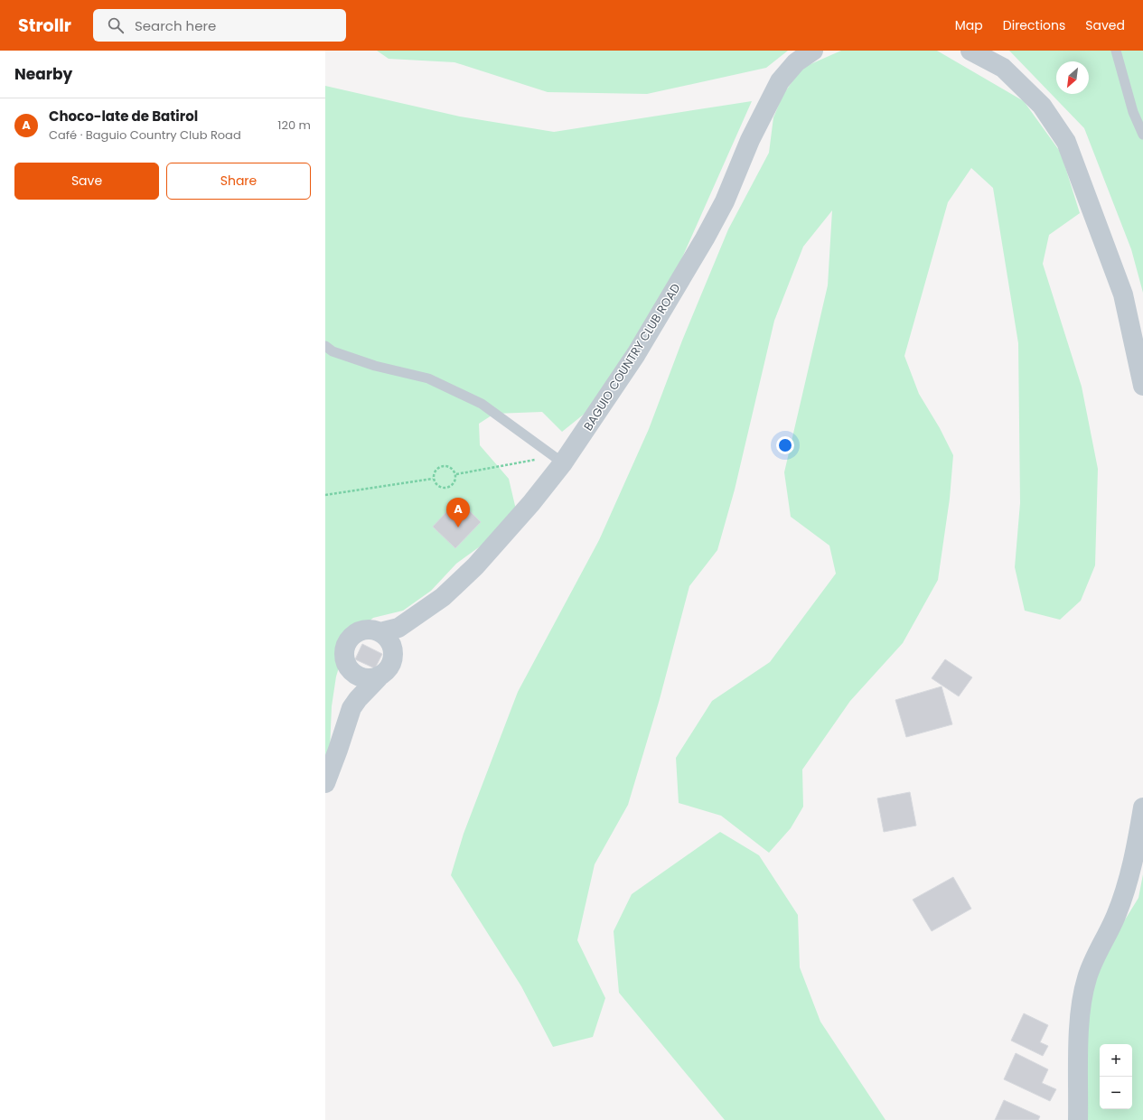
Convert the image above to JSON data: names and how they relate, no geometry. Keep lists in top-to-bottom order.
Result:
{
  "streets": {
    "street": ["BAGUIO COUNTRY CLUB ROAD"]
  },
  "north": "bottom left",
  "page": {
    "header": "Strollr",
    "search": "Search here",
    "nav": ["Map", "Directions", "Saved"],
    "heading": "Nearby",
    "list": [
      {
        "mark": "A",
        "name": "Choco-late de Batirol",
        "note": "Café · Baguio Country Club Road",
        "value": "120 m"
      }
    ],
    "buttons": ["Save", "Share"],
    "pins": "A",
    "map_buttons": ["+", "−"]
  }
}
